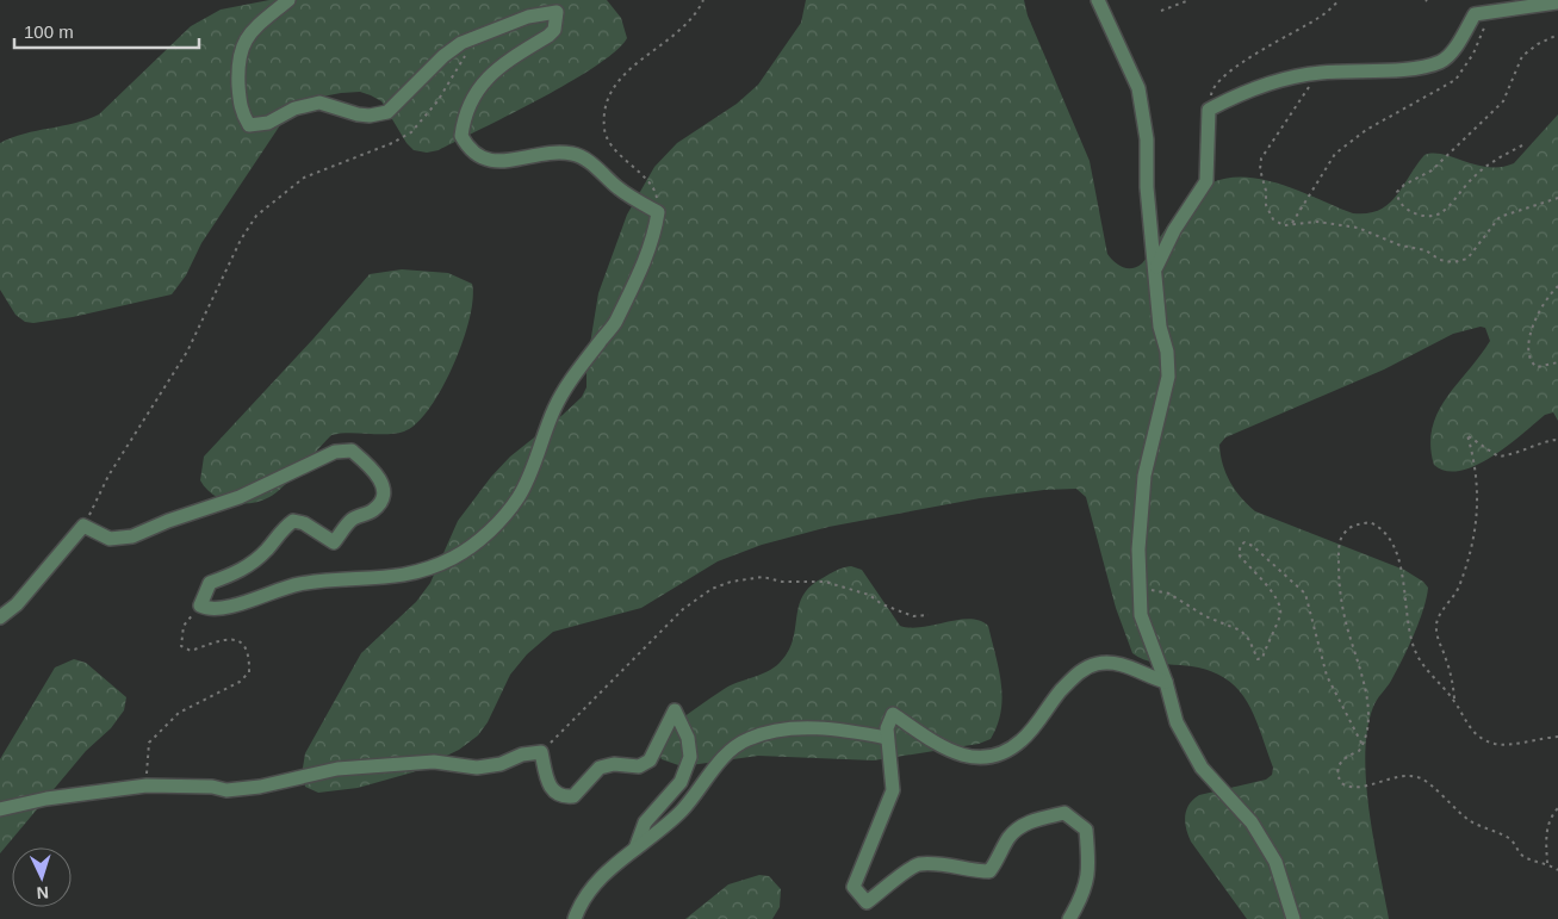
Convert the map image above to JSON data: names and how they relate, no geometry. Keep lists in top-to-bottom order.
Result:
{
  "scale_bar": "100 m",
  "north": "bottom"
}
